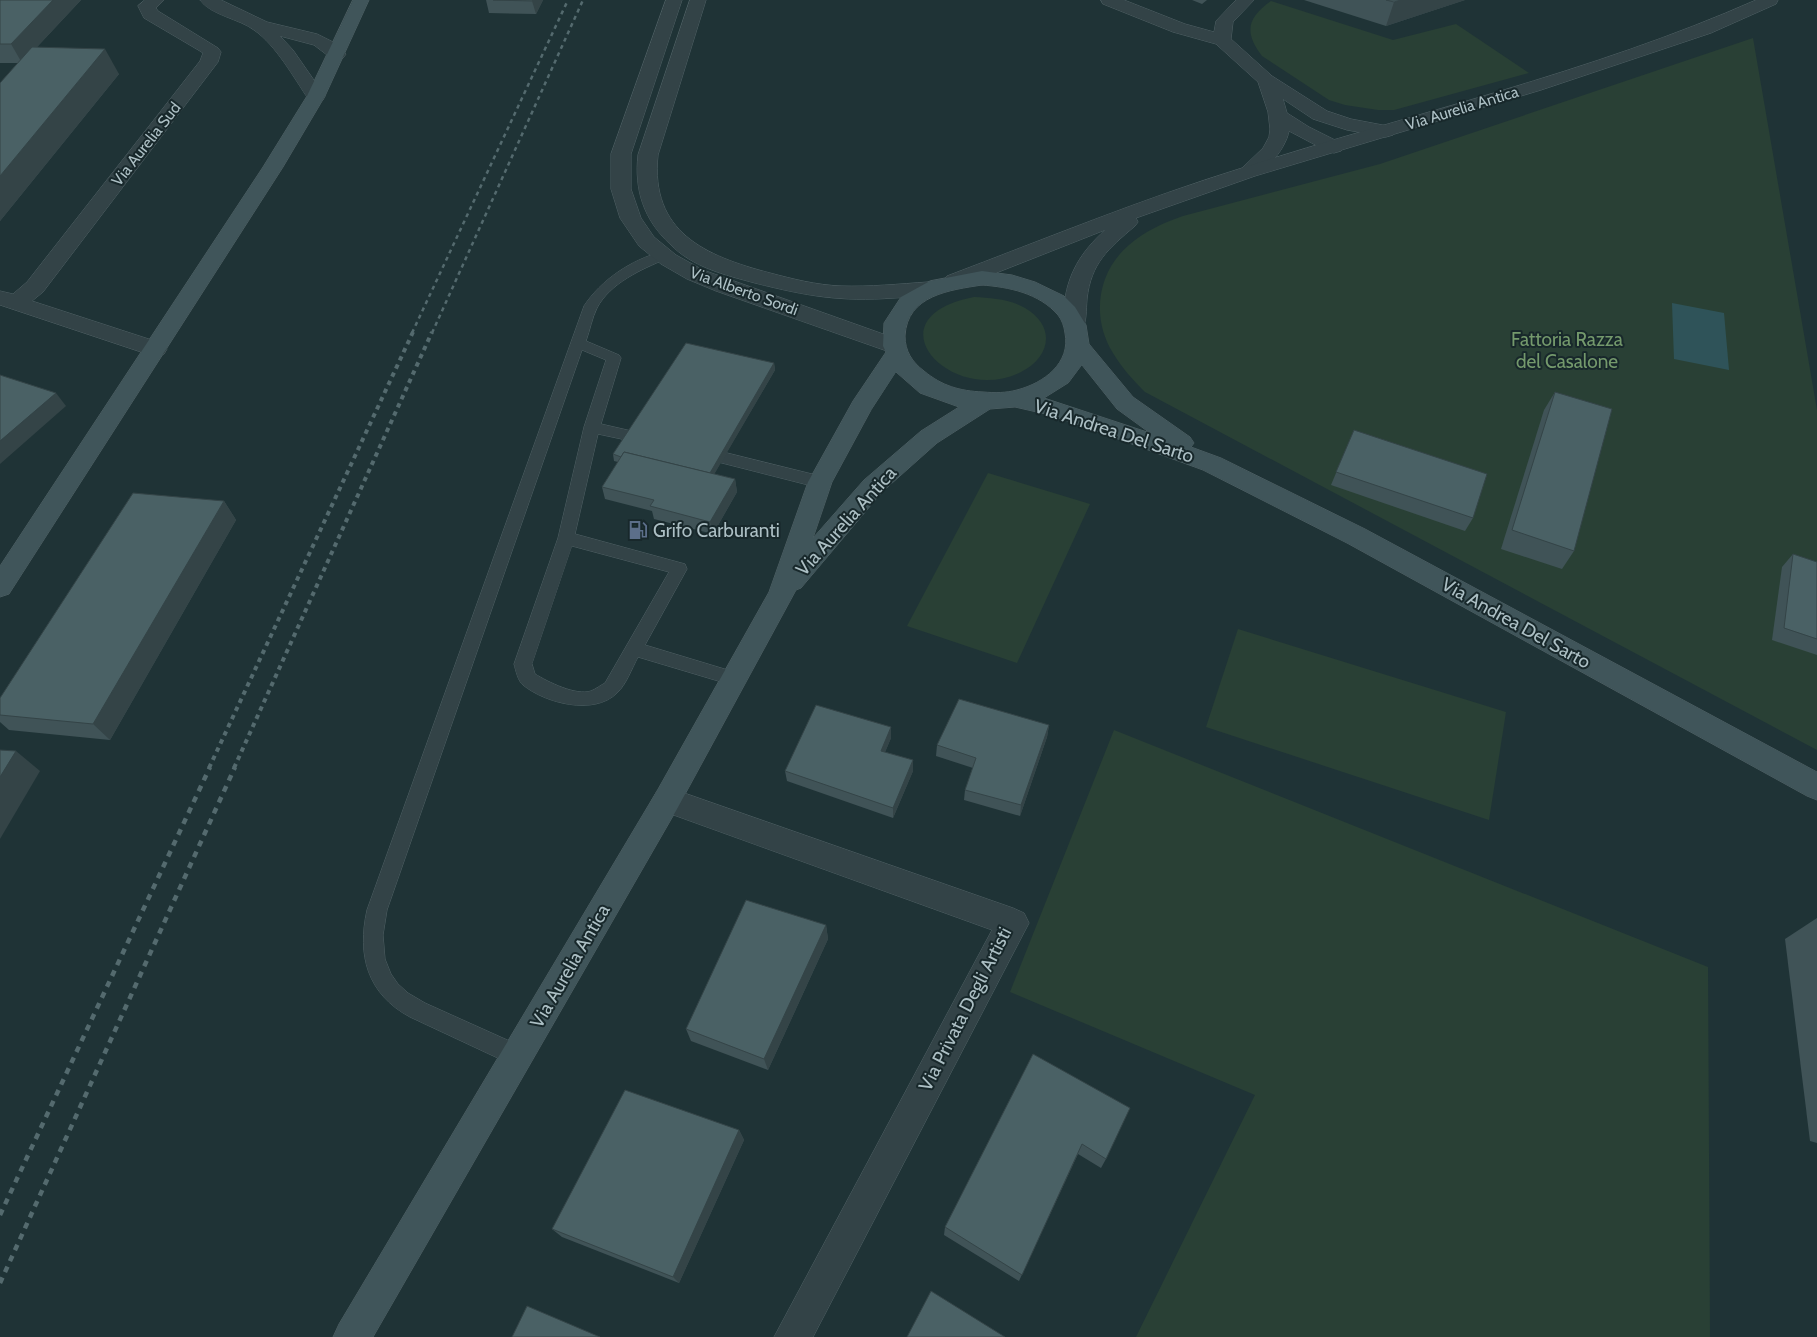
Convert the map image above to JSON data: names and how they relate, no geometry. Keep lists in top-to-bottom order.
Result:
{
  "streets": {
    "main road": ["Via Aurelia Antica", "Via Andrea Del Sarto"],
    "street": ["Via Aurelia Sud", "Via Alberto Sordi", "Via Privata Degli Artisti"]
  },
  "crossings": [
    ["Via Aurelia Antica", "Via Alberto Sordi"],
    ["Via Aurelia Antica", "Via Andrea Del Sarto"],
    ["Via Aurelia Antica", "Via Privata Degli Artisti"],
    ["Via Alberto Sordi", "Via Andrea Del Sarto"]
  ],
  "parks": ["Fattoria Razza del Casalone"],
  "places": {
    "fuel station": ["Grifo Carburanti"]
  }
}
